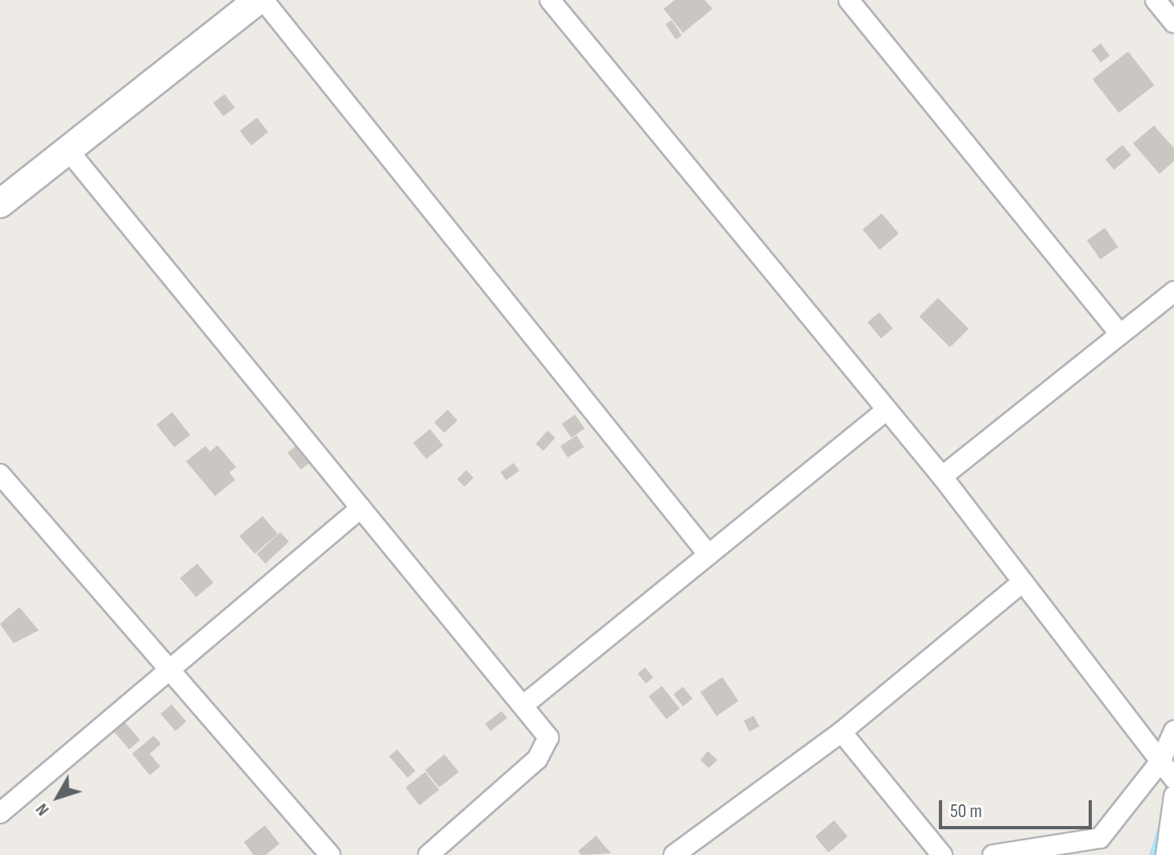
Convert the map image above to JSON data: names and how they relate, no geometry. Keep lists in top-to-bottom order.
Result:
{
  "scale_bar": "50 m",
  "north": "bottom left"
}
